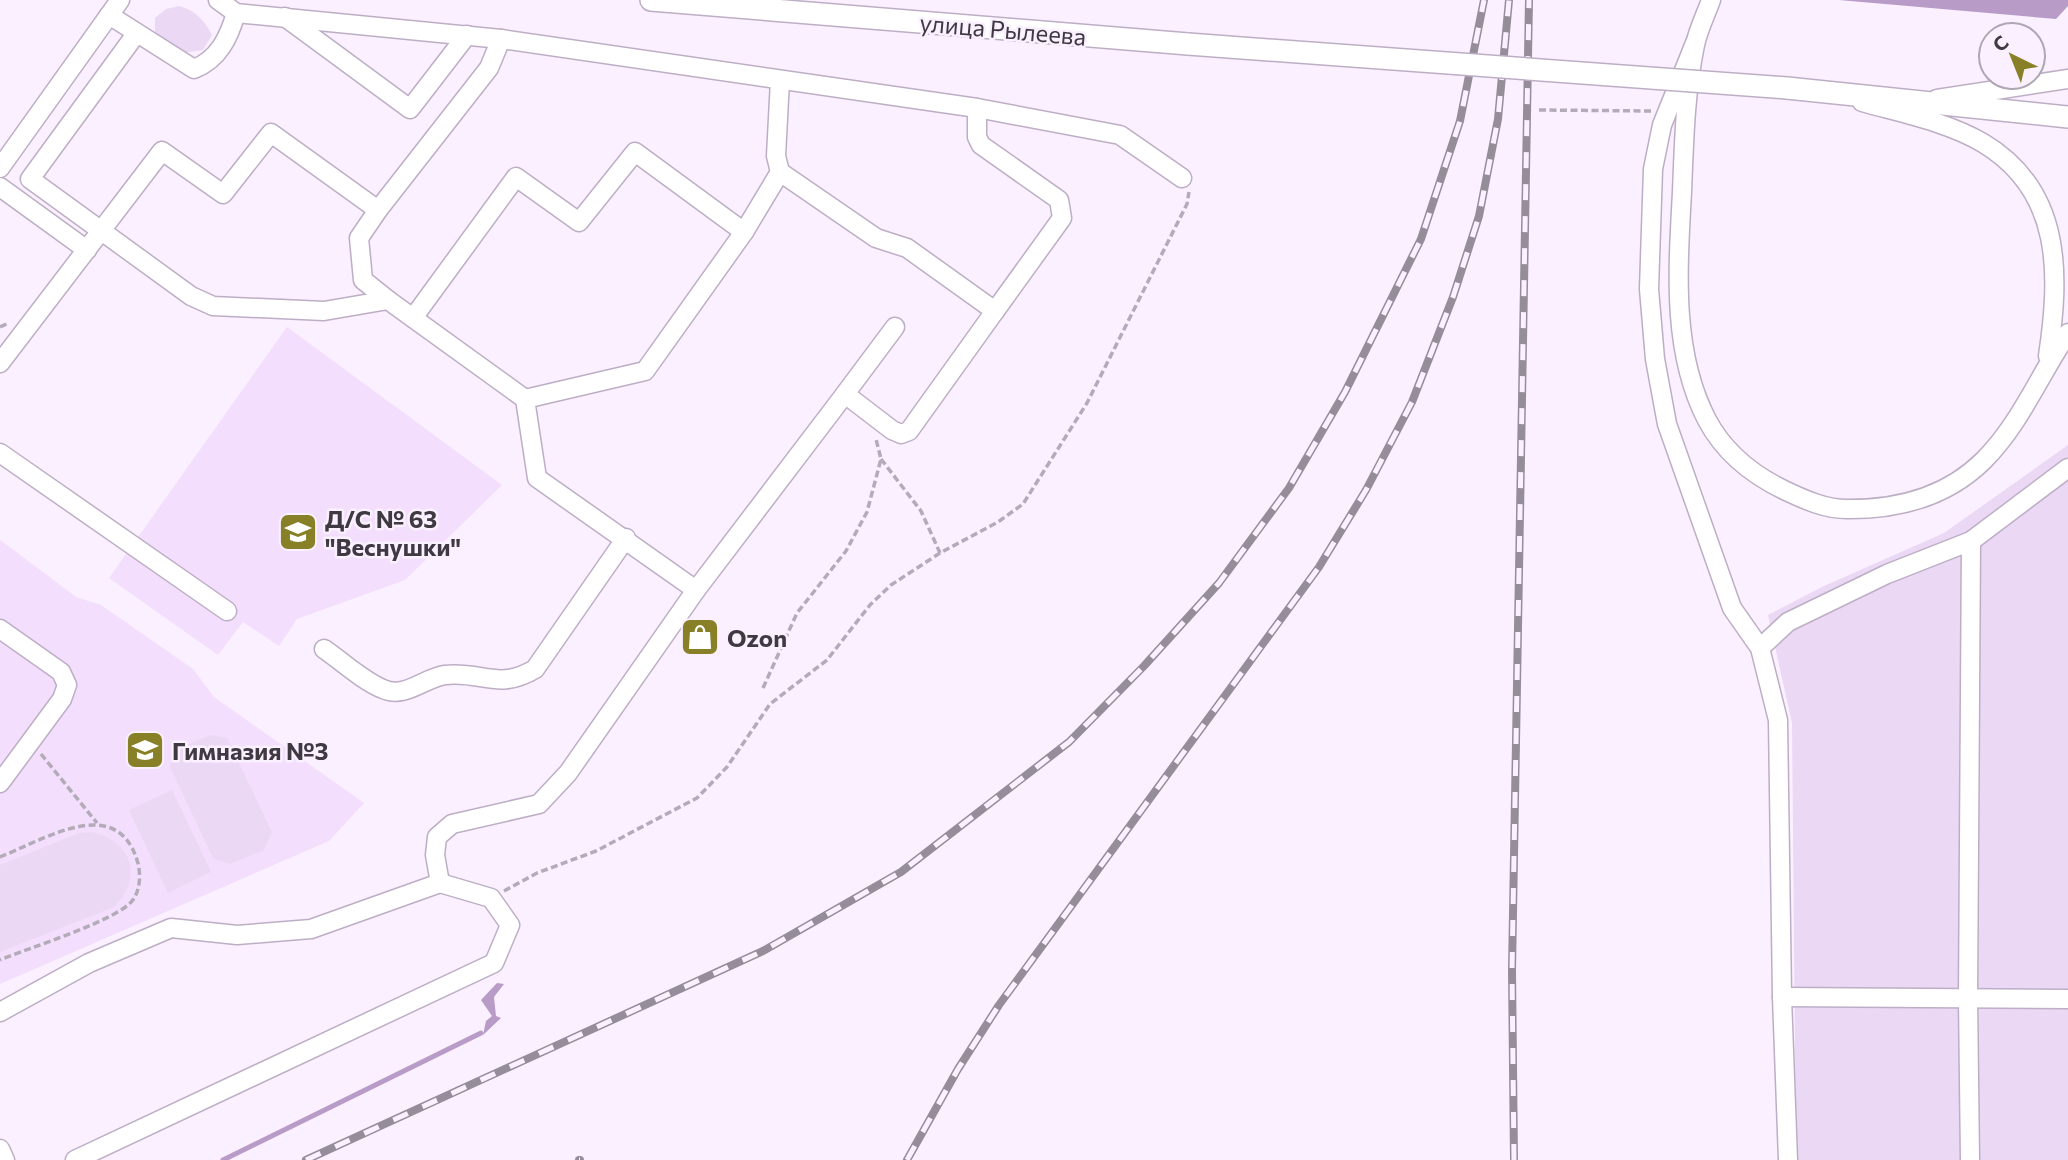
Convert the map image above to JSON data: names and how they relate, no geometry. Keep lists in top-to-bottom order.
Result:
{
  "streets": {
    "main road": ["улица Рылеева"]
  },
  "places": {
    "school or university": ["Д/С № 63 \"Веснушки\"", "Гимназия №3"],
    "shop": ["Ozon"]
  },
  "north": "top left"
}
